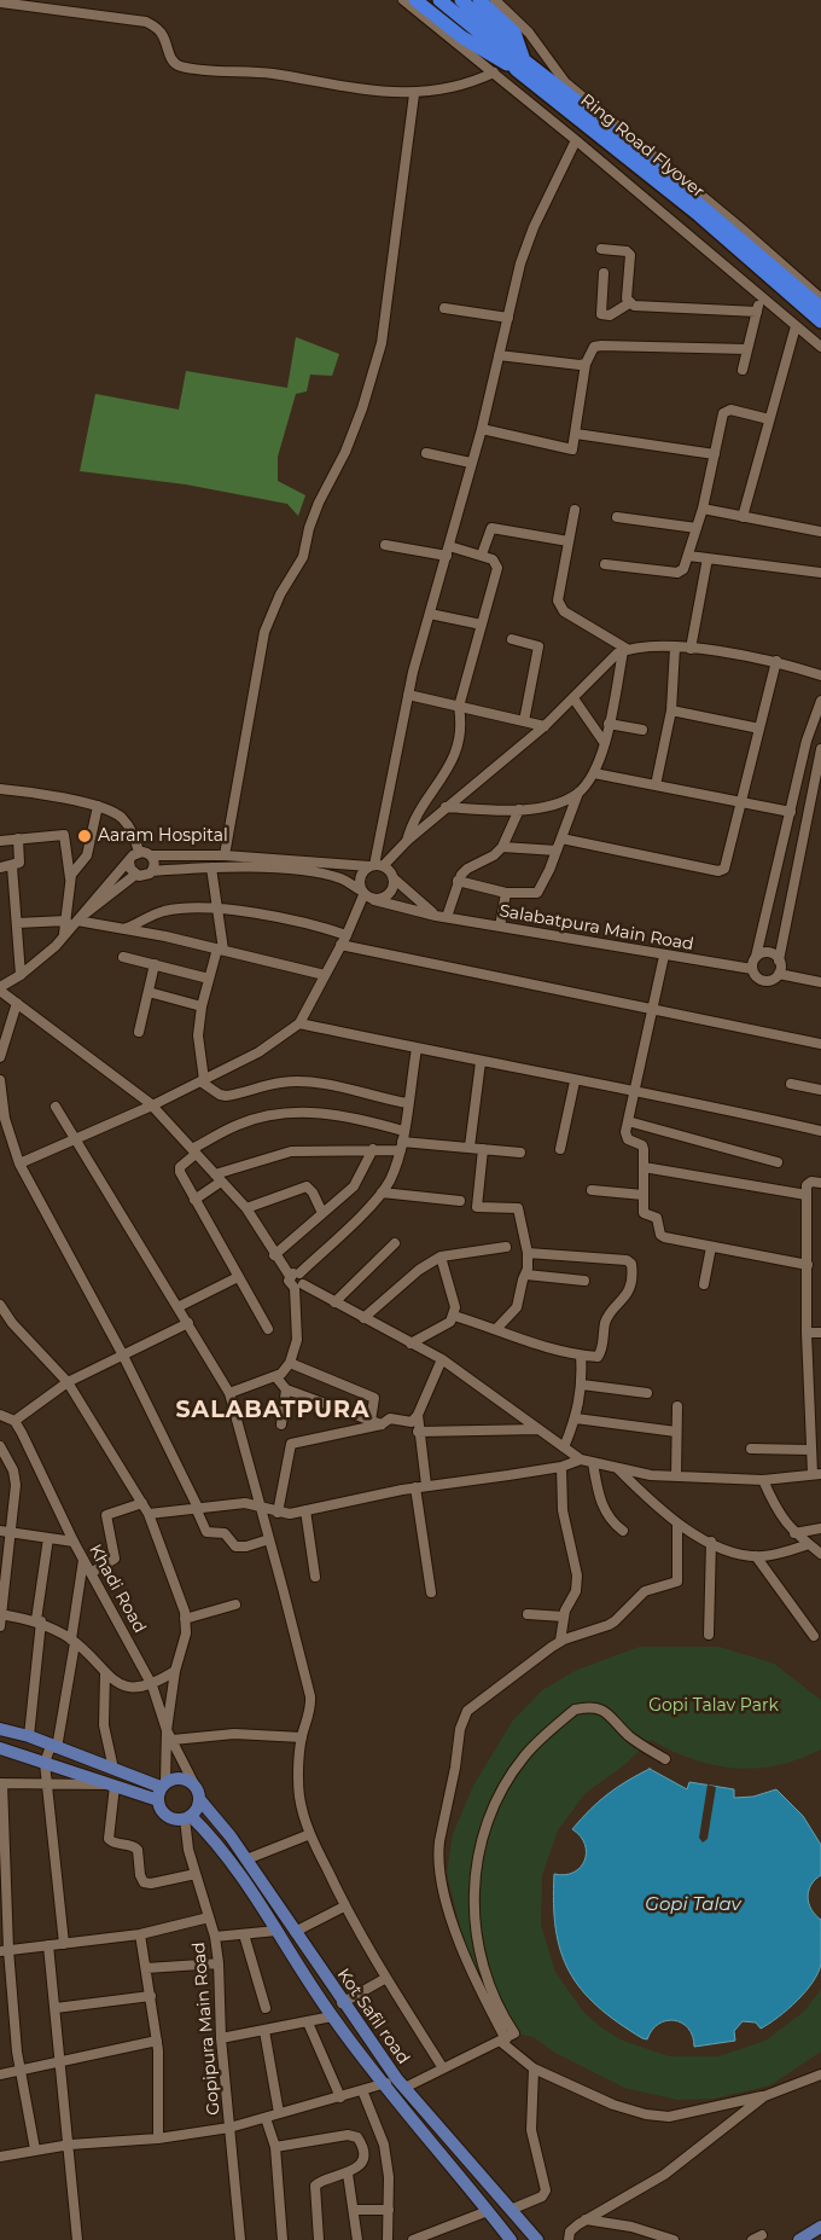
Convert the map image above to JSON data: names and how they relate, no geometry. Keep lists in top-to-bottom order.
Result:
{
  "streets": {
    "highway": ["Ring Road Flyover"],
    "main road": ["Kot Safil road"],
    "street": ["Salabatpura Main Road", "Khadi Road", "Gopipura Main Road"]
  },
  "crossings": [
    ["Khadi Road", "Kot Safil road"],
    ["Khadi Road", "Gopipura Main Road"],
    ["Kot Safil road", "Gopipura Main Road"]
  ],
  "districts": ["SALABATPURA"],
  "water": ["Gopi Talav"],
  "parks": ["Gopi Talav Park"],
  "places": ["Aaram Hospital"]
}
